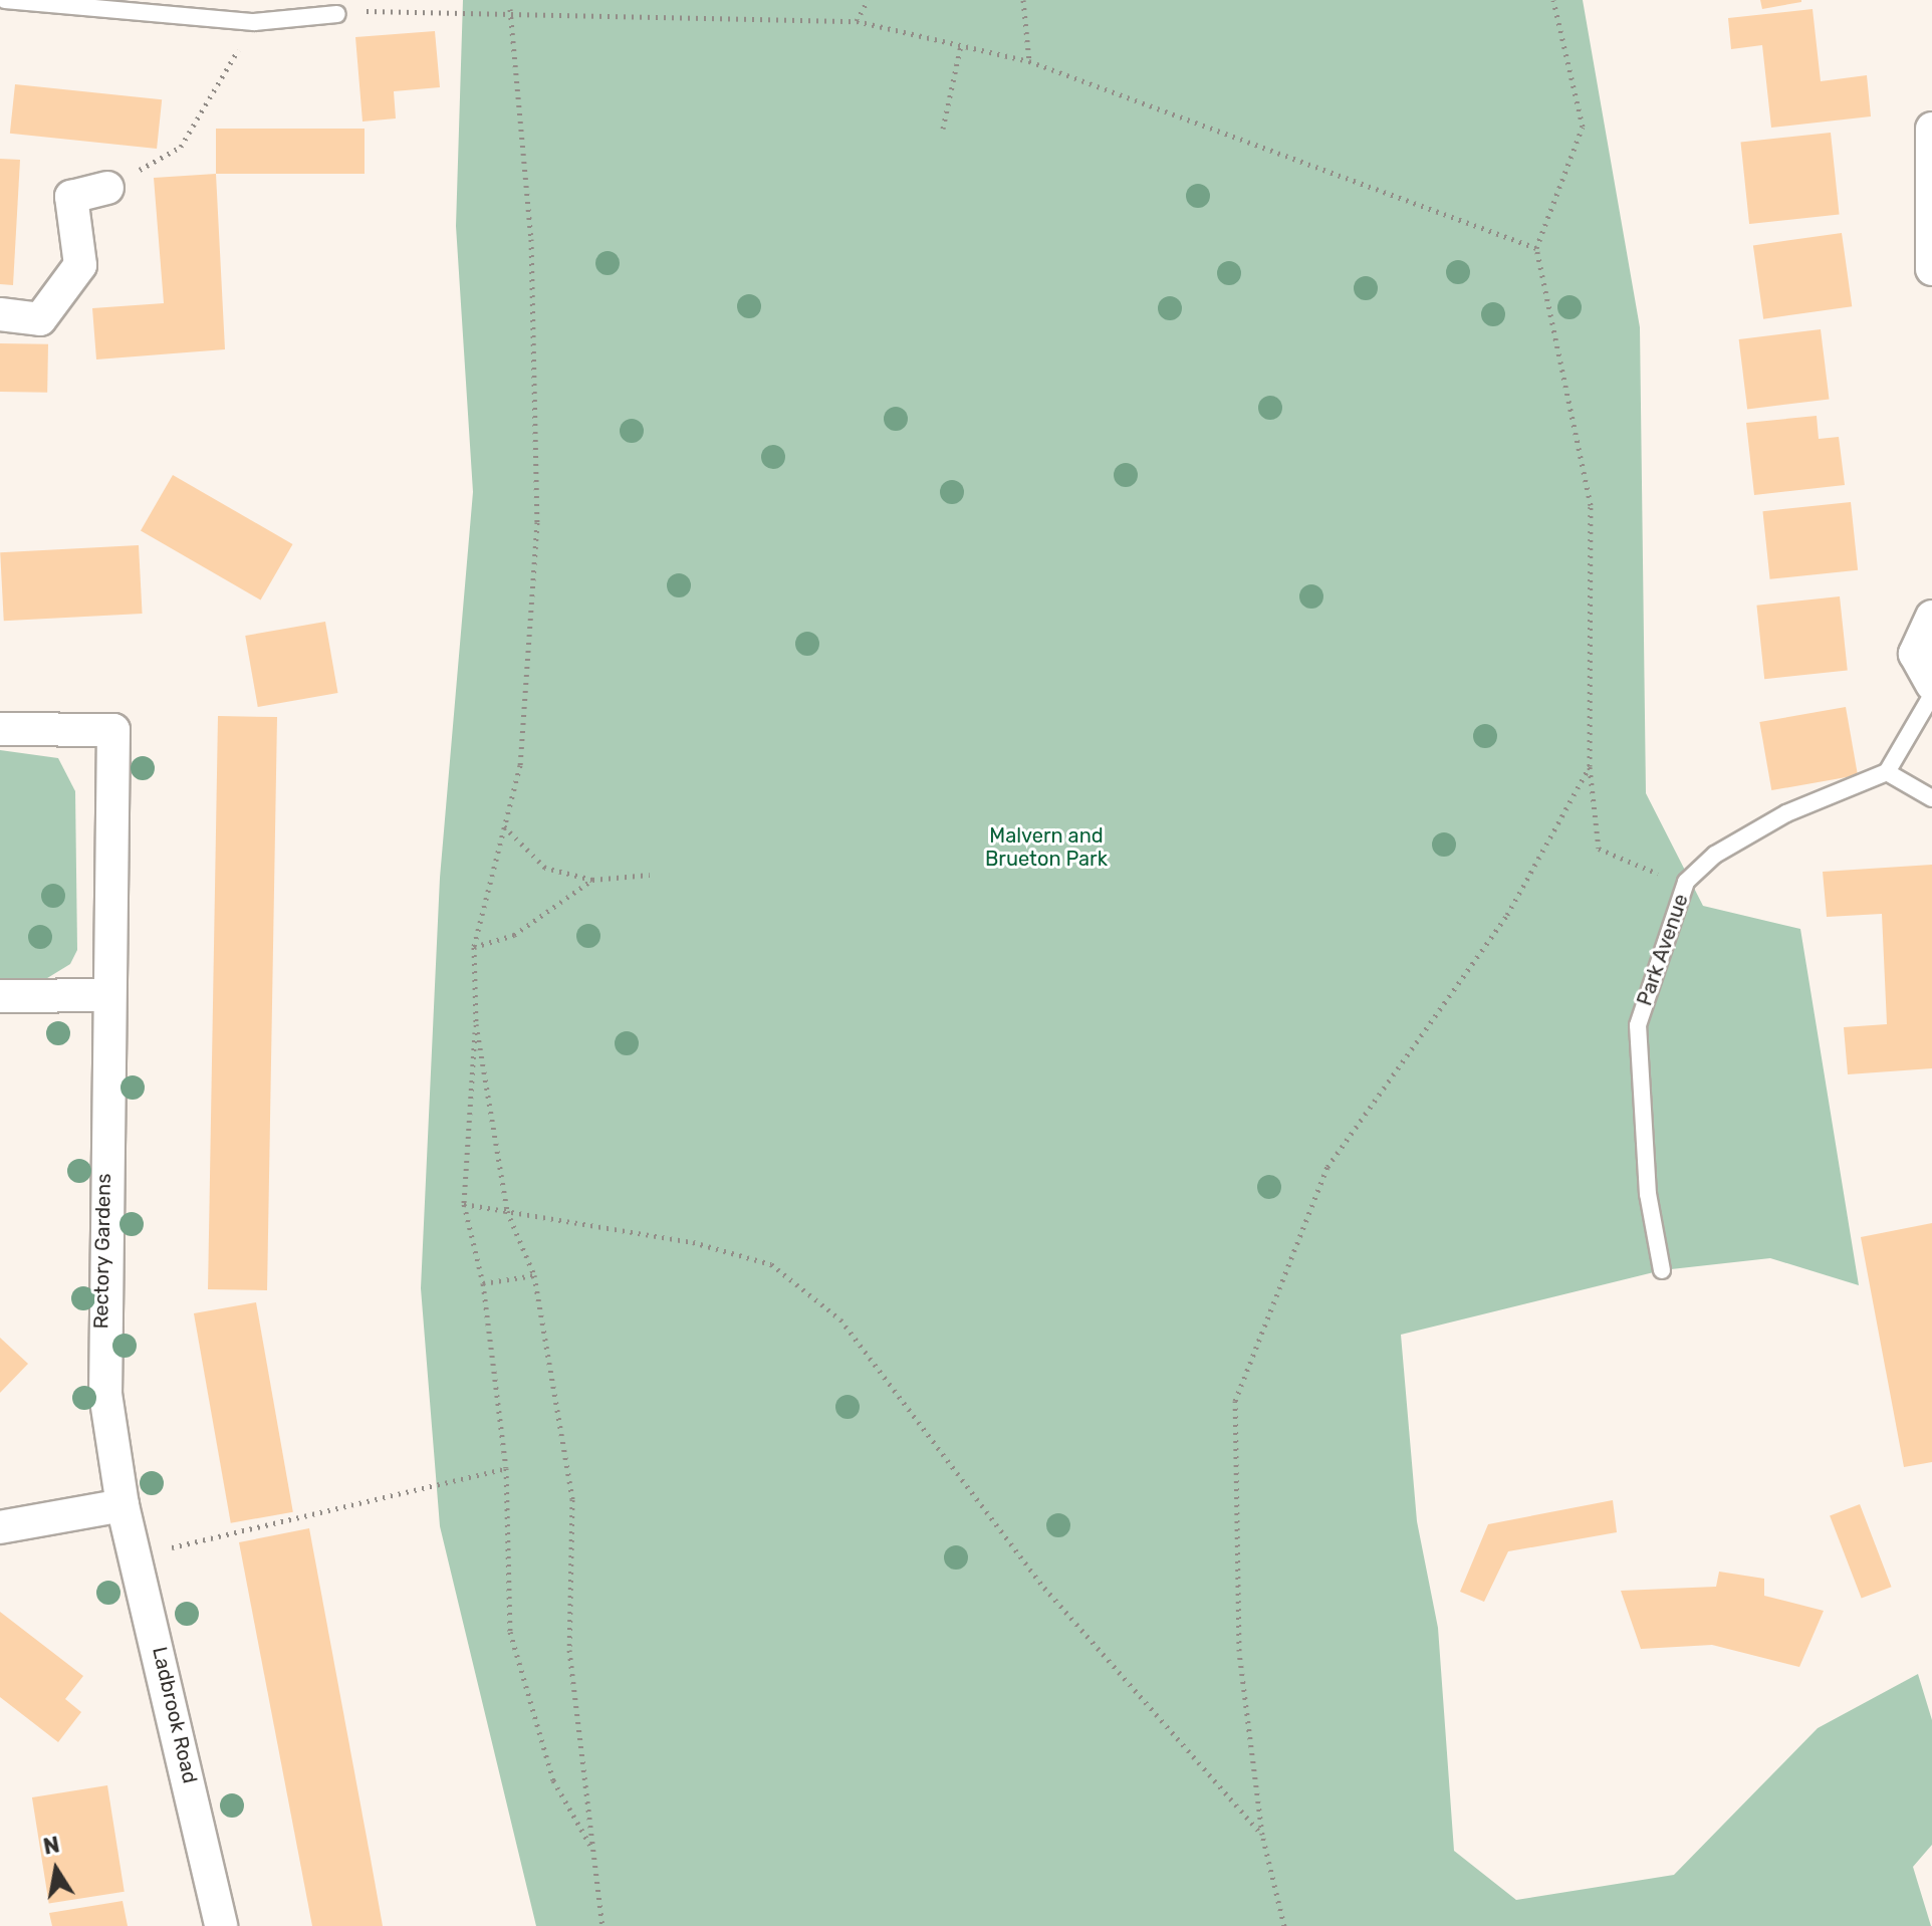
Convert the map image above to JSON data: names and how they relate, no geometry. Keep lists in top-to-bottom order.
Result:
{
  "streets": {
    "street": ["Rectory Gardens", "Ladbrook Road"],
    "lane": ["Park Avenue"]
  },
  "crossings": [
    ["Rectory Gardens", "Ladbrook Road"]
  ],
  "parks": ["Malvern and Brueton Park"],
  "north": "top"
}
